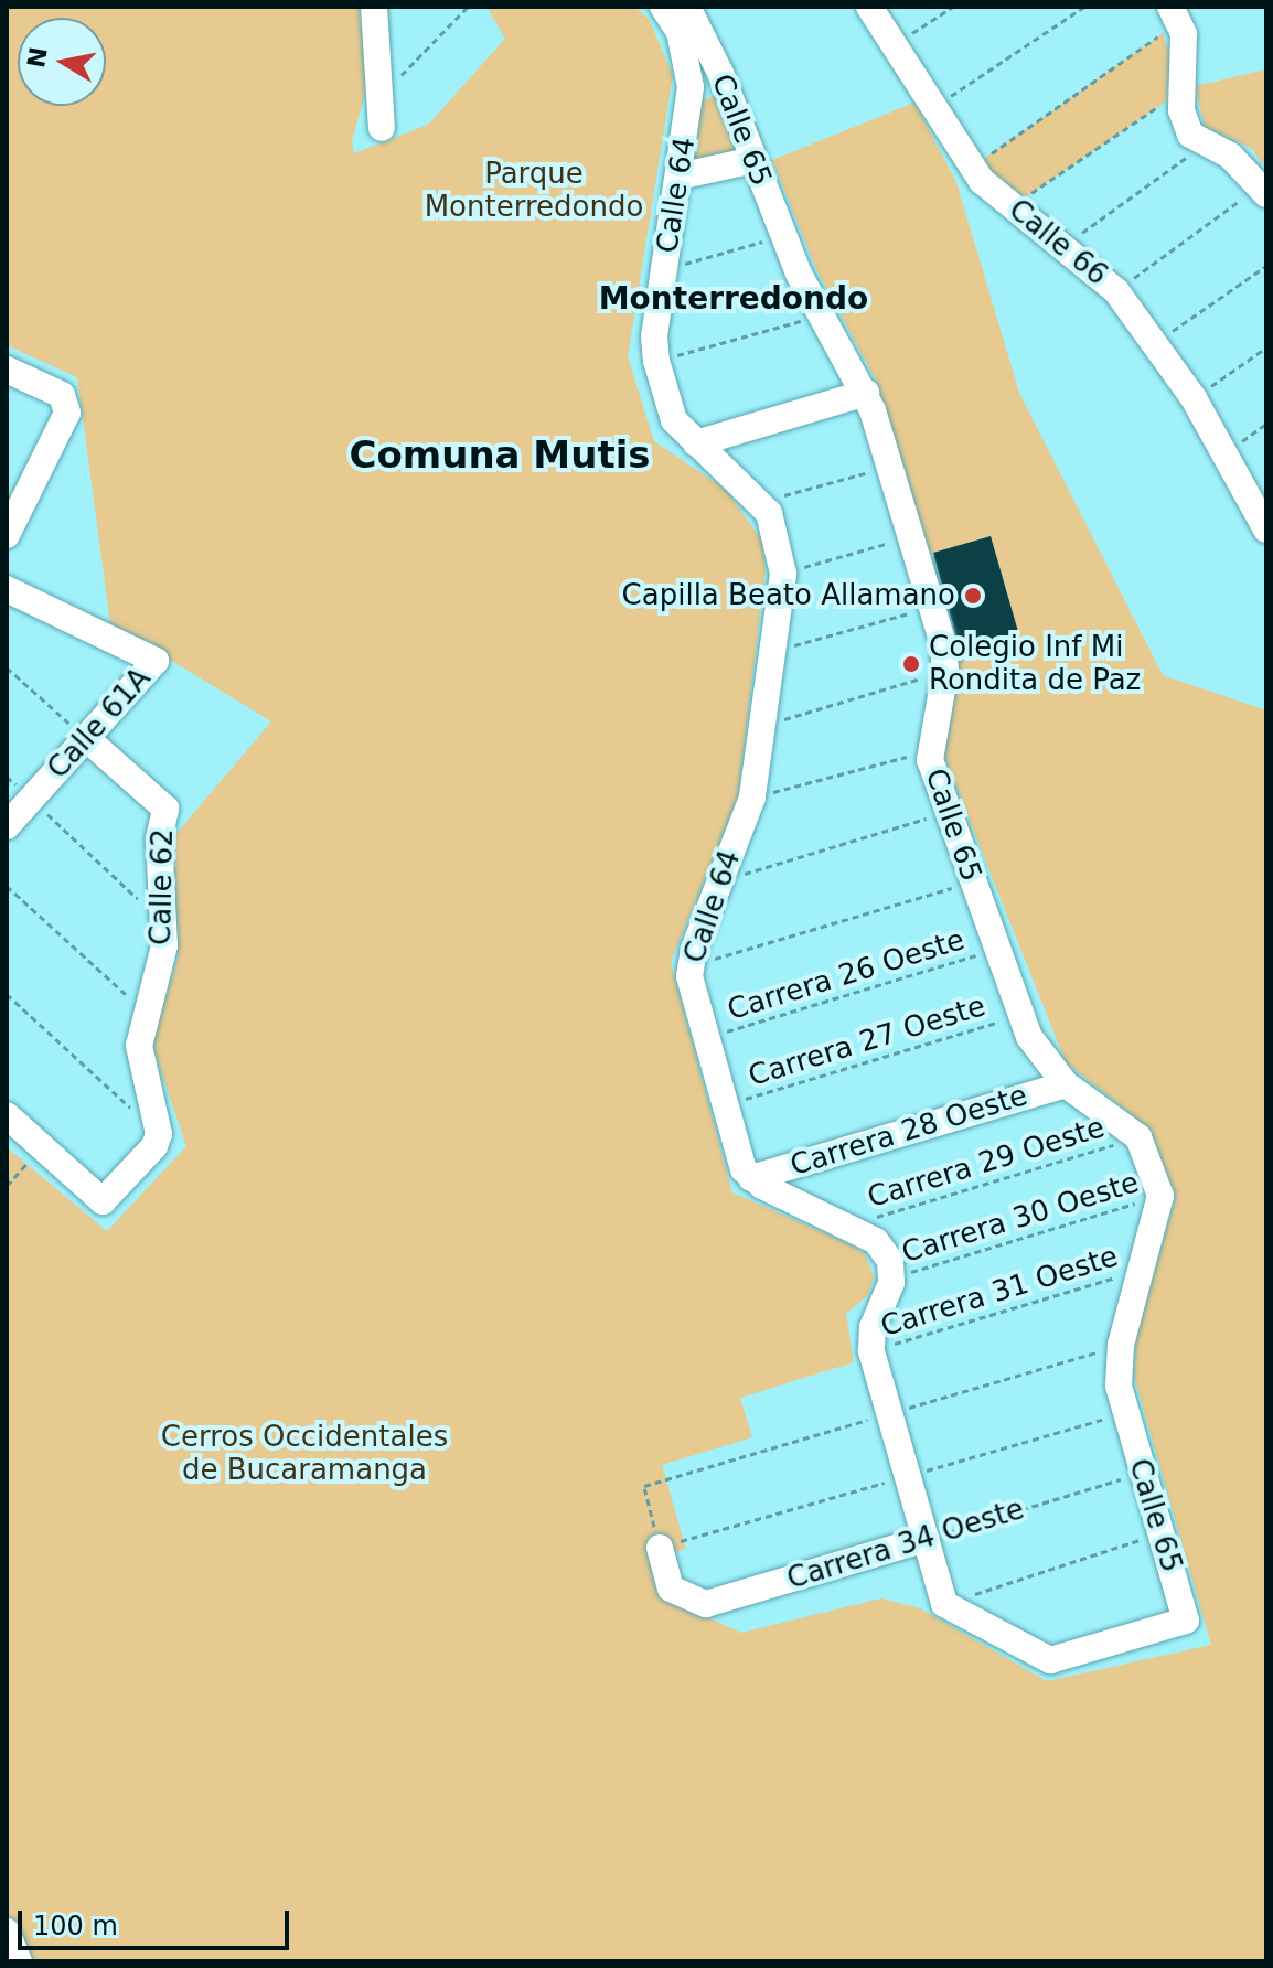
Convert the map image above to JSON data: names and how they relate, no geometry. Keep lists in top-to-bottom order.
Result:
{
  "streets": {
    "street": [
      "Calle 65",
      "Calle 64",
      "Calle 66",
      "Calle 61A",
      "Calle 62",
      "Carrera 28 Oeste",
      "Carrera 34 Oeste"
    ],
    "path": [
      "Carrera 26 Oeste",
      "Carrera 27 Oeste",
      "Carrera 29 Oeste",
      "Carrera 30 Oeste",
      "Carrera 31 Oeste"
    ]
  },
  "crossings": [
    ["Calle 65", "Calle 64"],
    ["Calle 65", "Carrera 26 Oeste"],
    ["Calle 65", "Carrera 27 Oeste"],
    ["Calle 65", "Carrera 28 Oeste"],
    ["Calle 65", "Carrera 29 Oeste"],
    ["Calle 65", "Carrera 30 Oeste"],
    ["Calle 65", "Carrera 31 Oeste"],
    ["Calle 65", "Carrera 34 Oeste"],
    ["Calle 64", "Carrera 26 Oeste"],
    ["Calle 64", "Carrera 27 Oeste"],
    ["Calle 64", "Carrera 28 Oeste"],
    ["Calle 61A", "Calle 62"]
  ],
  "districts": ["Monterredondo", "Comuna Mutis"],
  "parks": ["Parque Monterredondo", "Cerros Occidentales de Bucaramanga"],
  "places": ["Capilla Beato Allamano", "Colegio Inf Mi Rondita de Paz"],
  "scale_bar": "100 m",
  "north": "left"
}
